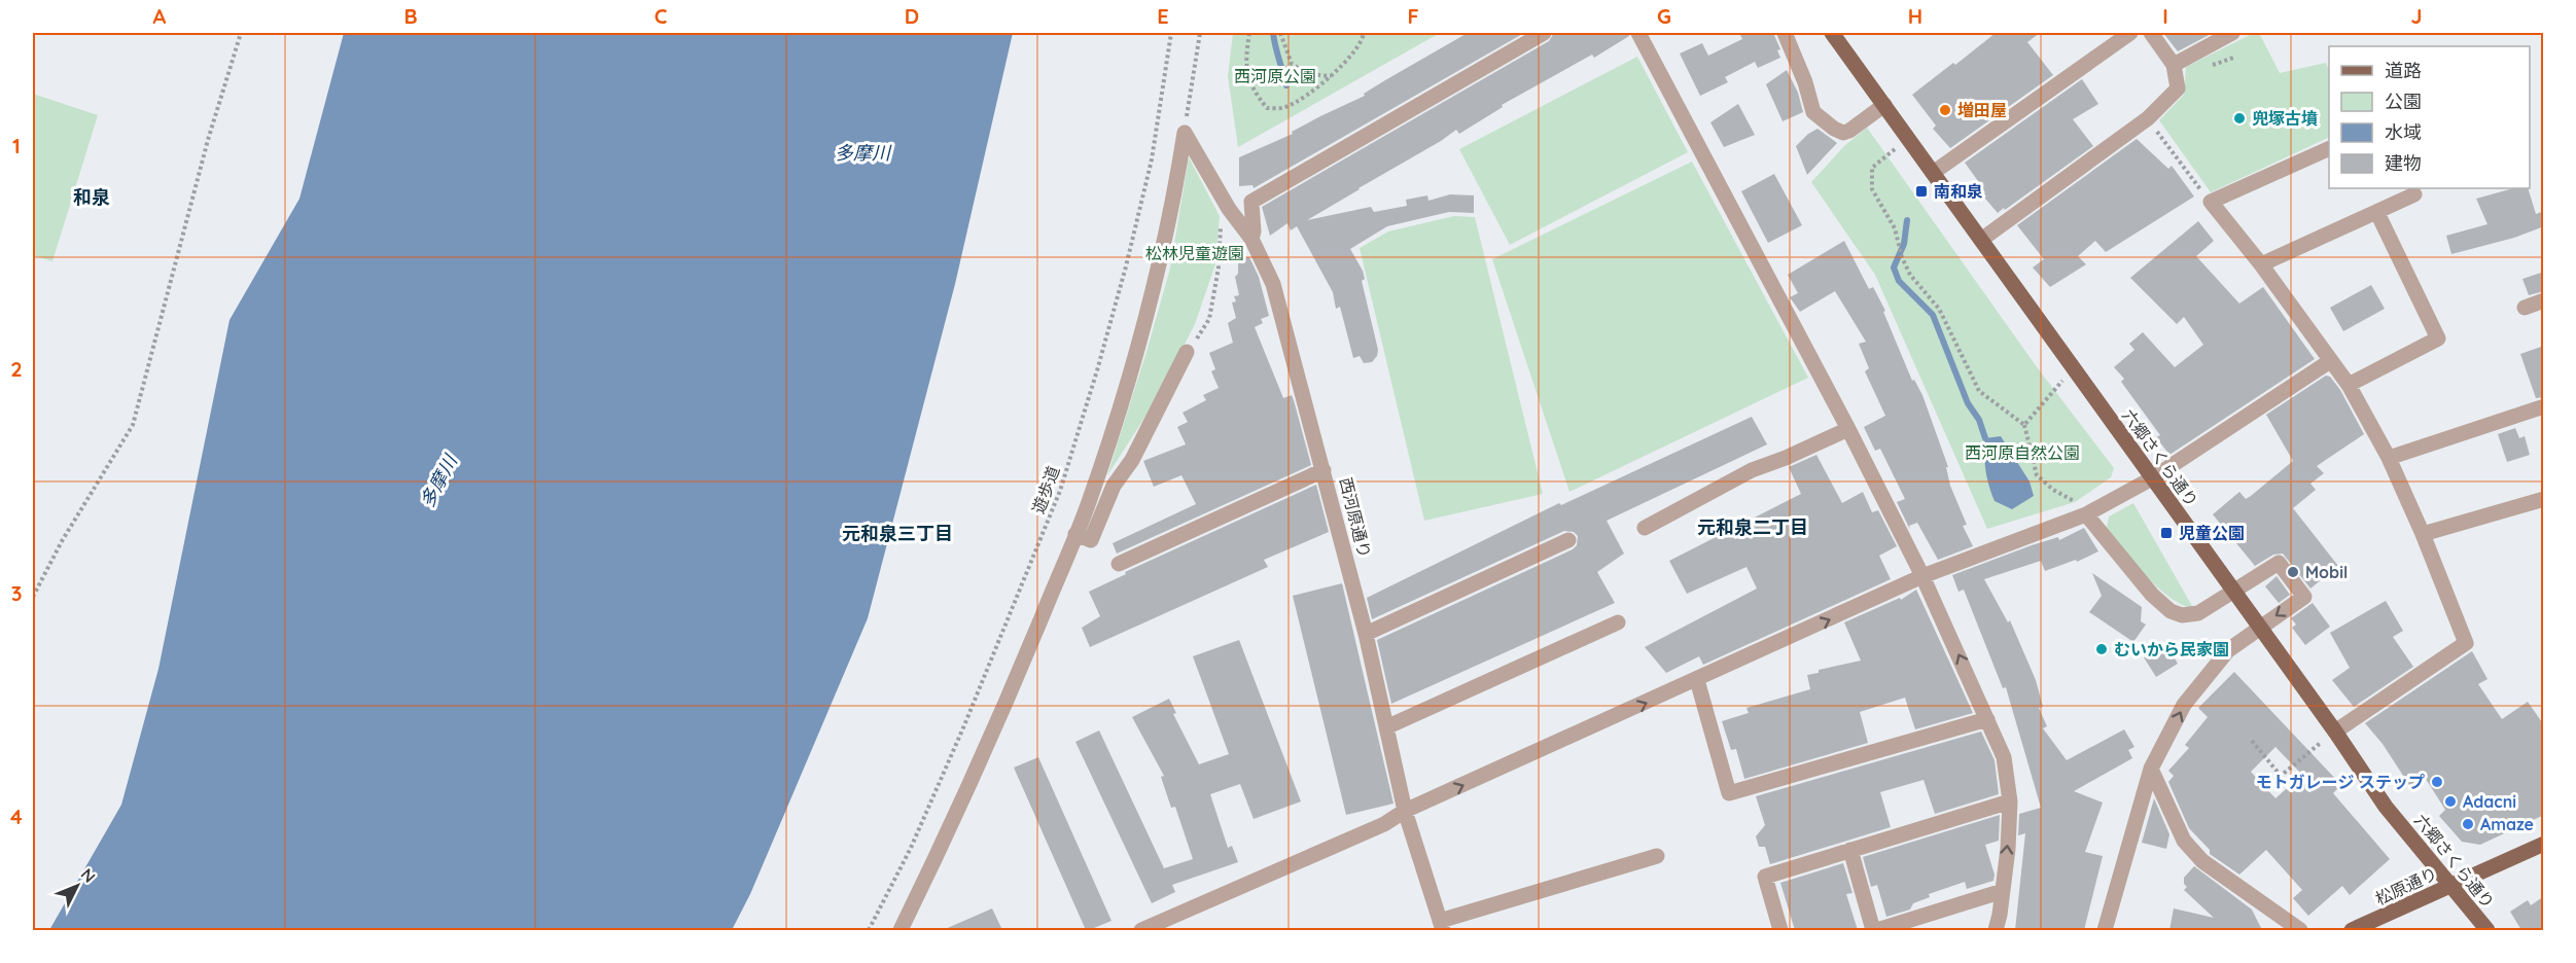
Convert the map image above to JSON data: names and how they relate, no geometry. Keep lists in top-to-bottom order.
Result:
{
  "streets": {
    "main road": ["六郷さくら通り", "松原通り"],
    "street": ["西河原通り"],
    "path": ["遊歩道"]
  },
  "crossings": [
    ["六郷さくら通り", "松原通り"]
  ],
  "districts": ["和泉", "元和泉二丁目", "元和泉三丁目"],
  "water": ["多摩川"],
  "parks": ["西河原公園", "松林児童遊園", "西河原自然公園"],
  "places": {
    "other": [
      "増田屋",
      "兜塚古墳",
      "Mobil",
      "むいから民家園",
      "モトガレージ ステップ",
      "Adacni",
      "Amaze"
    ],
    "transit": ["南和泉", "児童公園"]
  },
  "legend": [
    "道路",
    "公園",
    "水域",
    "建物"
  ],
  "north": "top right",
  "grid": {
    "columns": [
      "A",
      "B",
      "C",
      "D",
      "E",
      "F",
      "G",
      "H",
      "I",
      "J"
    ],
    "rows": [
      "1",
      "2",
      "3",
      "4"
    ]
  }
}
